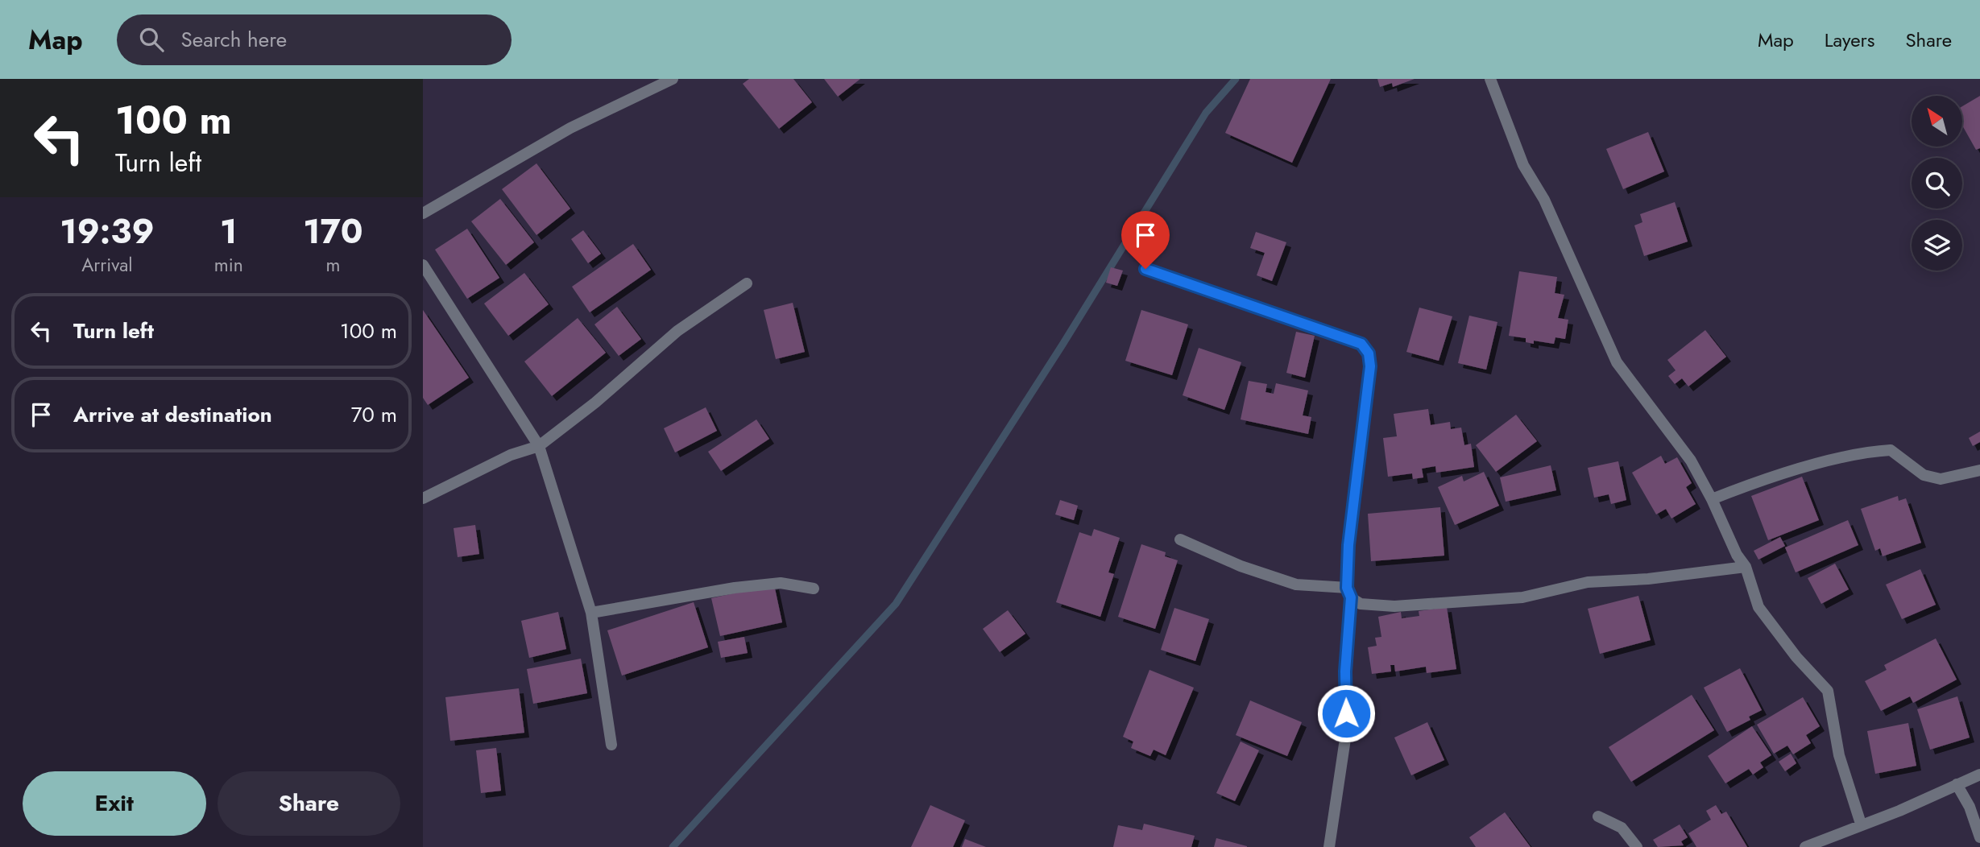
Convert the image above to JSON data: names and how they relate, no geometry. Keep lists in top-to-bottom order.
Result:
{
  "north": "top left",
  "page": {
    "header": "Map",
    "search": "Search here",
    "nav": ["Map", "Layers", "Share"],
    "turn": ["100 m", "Turn left"],
    "eta": [
      "19:39",
      "Arrival",
      "1",
      "min",
      "170",
      "m"
    ],
    "list": [
      {
        "name": "Turn left",
        "value": "100 m"
      },
      {
        "name": "Arrive at destination",
        "value": "70 m"
      }
    ],
    "buttons": ["Exit", "Share"]
  }
}
